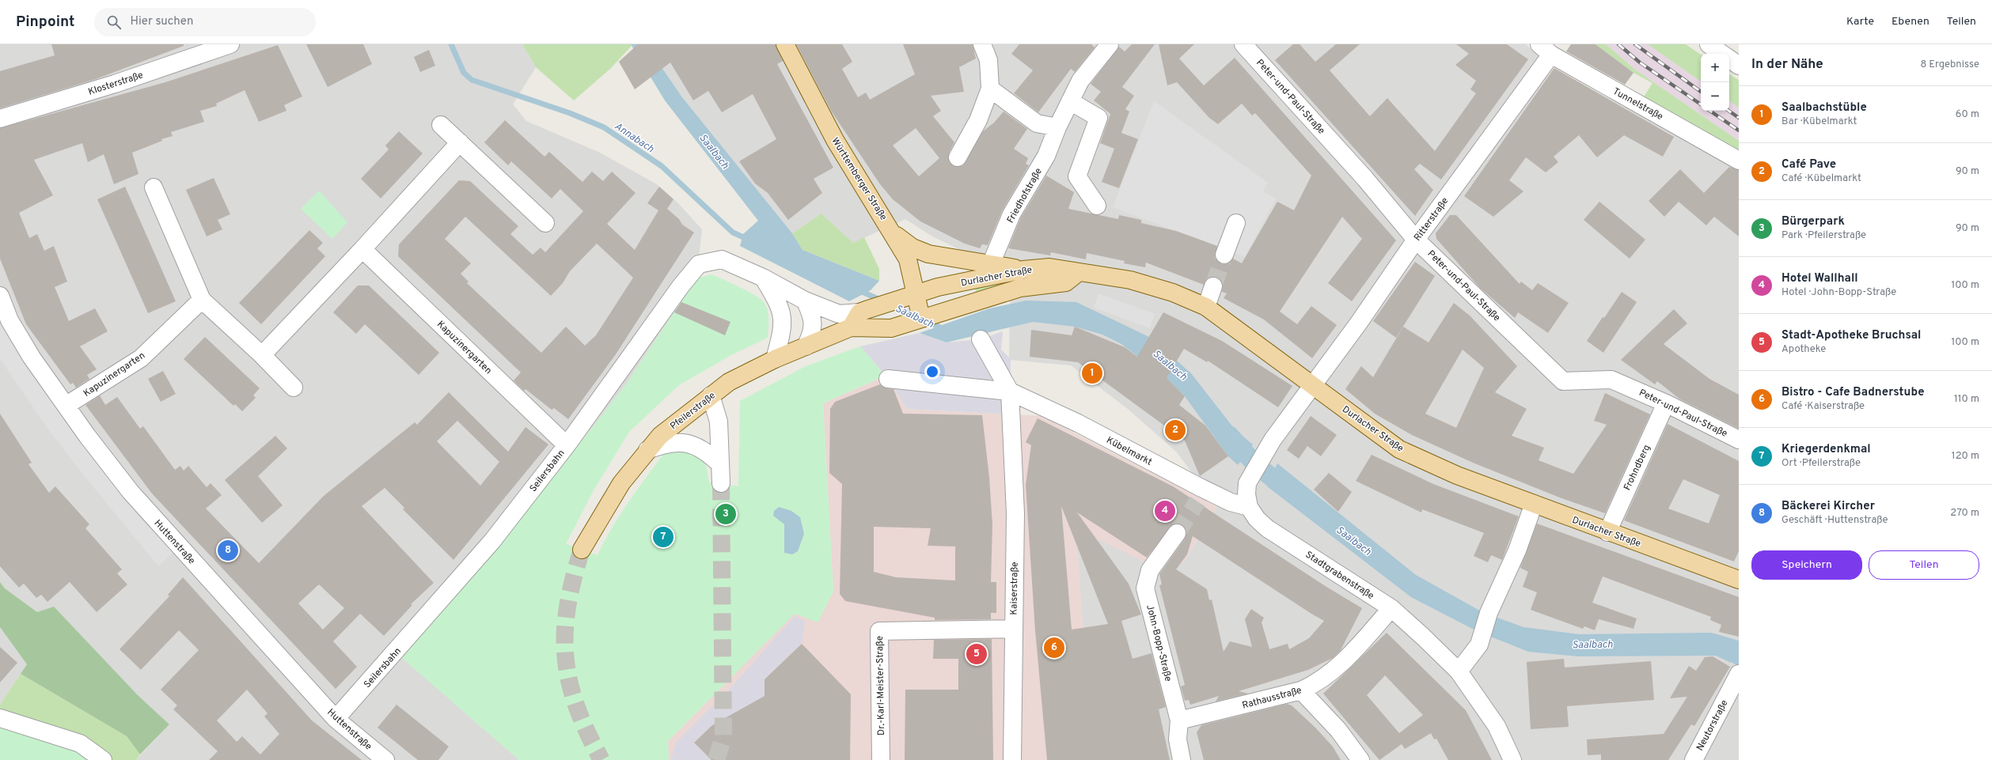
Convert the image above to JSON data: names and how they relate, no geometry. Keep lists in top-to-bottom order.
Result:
{
  "streets": {
    "main road": ["Württemberger Straße", "Durlacher Straße", "Pfeilerstraße"],
    "street": [
      "Klosterstraße",
      "Peter-und-Paul-Straße",
      "Tunnelstraße",
      "Friedhofstraße",
      "Ritterstraße",
      "Kapuzinergarten",
      "Kübelmarkt",
      "Frohndberg",
      "Seilersbahn",
      "Huttenstraße",
      "Stadtgrabenstraße",
      "Kaiserstraße",
      "John-Bopp-Straße",
      "Dr.-Karl-Meister-Straße",
      "Rathausstraße",
      "Neutorstraße"
    ]
  },
  "crossings": [
    ["Peter-und-Paul-Straße", "Ritterstraße"],
    ["Peter-und-Paul-Straße", "Frohndberg"],
    ["Tunnelstraße", "Ritterstraße"],
    ["Württemberger Straße", "Durlacher Straße"],
    ["Württemberger Straße", "Pfeilerstraße"],
    ["Ritterstraße", "Durlacher Straße"],
    ["Ritterstraße", "Stadtgrabenstraße"],
    ["Durlacher Straße", "Pfeilerstraße"],
    ["Durlacher Straße", "Frohndberg"],
    ["Durlacher Straße", "Stadtgrabenstraße"],
    ["Kapuzinergarten", "Seilersbahn"],
    ["Kapuzinergarten", "Huttenstraße"],
    ["Kübelmarkt", "Stadtgrabenstraße"],
    ["Kübelmarkt", "Kaiserstraße"],
    ["Seilersbahn", "Huttenstraße"],
    ["Stadtgrabenstraße", "Rathausstraße"],
    ["Kaiserstraße", "Dr.-Karl-Meister-Straße"],
    ["John-Bopp-Straße", "Rathausstraße"]
  ],
  "water": ["Annabach", "Saalbach"],
  "page": {
    "header": "Pinpoint",
    "search": "Hier suchen",
    "nav": ["Karte", "Ebenen", "Teilen"],
    "heading": ["In der Nähe", "8 Ergebnisse"],
    "map_buttons": ["+", "−"],
    "list": [
      {
        "mark": "1",
        "name": "Saalbachstüble",
        "note": "Bar · Kübelmarkt",
        "value": "60 m"
      },
      {
        "mark": "2",
        "name": "Café Pave",
        "note": "Café · Kübelmarkt",
        "value": "90 m"
      },
      {
        "mark": "3",
        "name": "Bürgerpark",
        "note": "Park · Pfeilerstraße",
        "value": "90 m"
      },
      {
        "mark": "4",
        "name": "Hotel Wallhall",
        "note": "Hotel · John-Bopp-Straße",
        "value": "100 m"
      },
      {
        "mark": "5",
        "name": "Stadt-Apotheke Bruchsal",
        "note": "Apotheke",
        "value": "100 m"
      },
      {
        "mark": "6",
        "name": "Bistro - Cafe Badnerstube",
        "note": "Café · Kaiserstraße",
        "value": "110 m"
      },
      {
        "mark": "7",
        "name": "Kriegerdenkmal",
        "note": "Ort · Pfeilerstraße",
        "value": "120 m"
      },
      {
        "mark": "8",
        "name": "Bäckerei Kircher",
        "note": "Geschäft · Huttenstraße",
        "value": "270 m"
      }
    ],
    "pins": [
      "1",
      "2",
      "4",
      "3",
      "7",
      "8",
      "6",
      "5"
    ],
    "buttons": ["Speichern", "Teilen"]
  }
}
